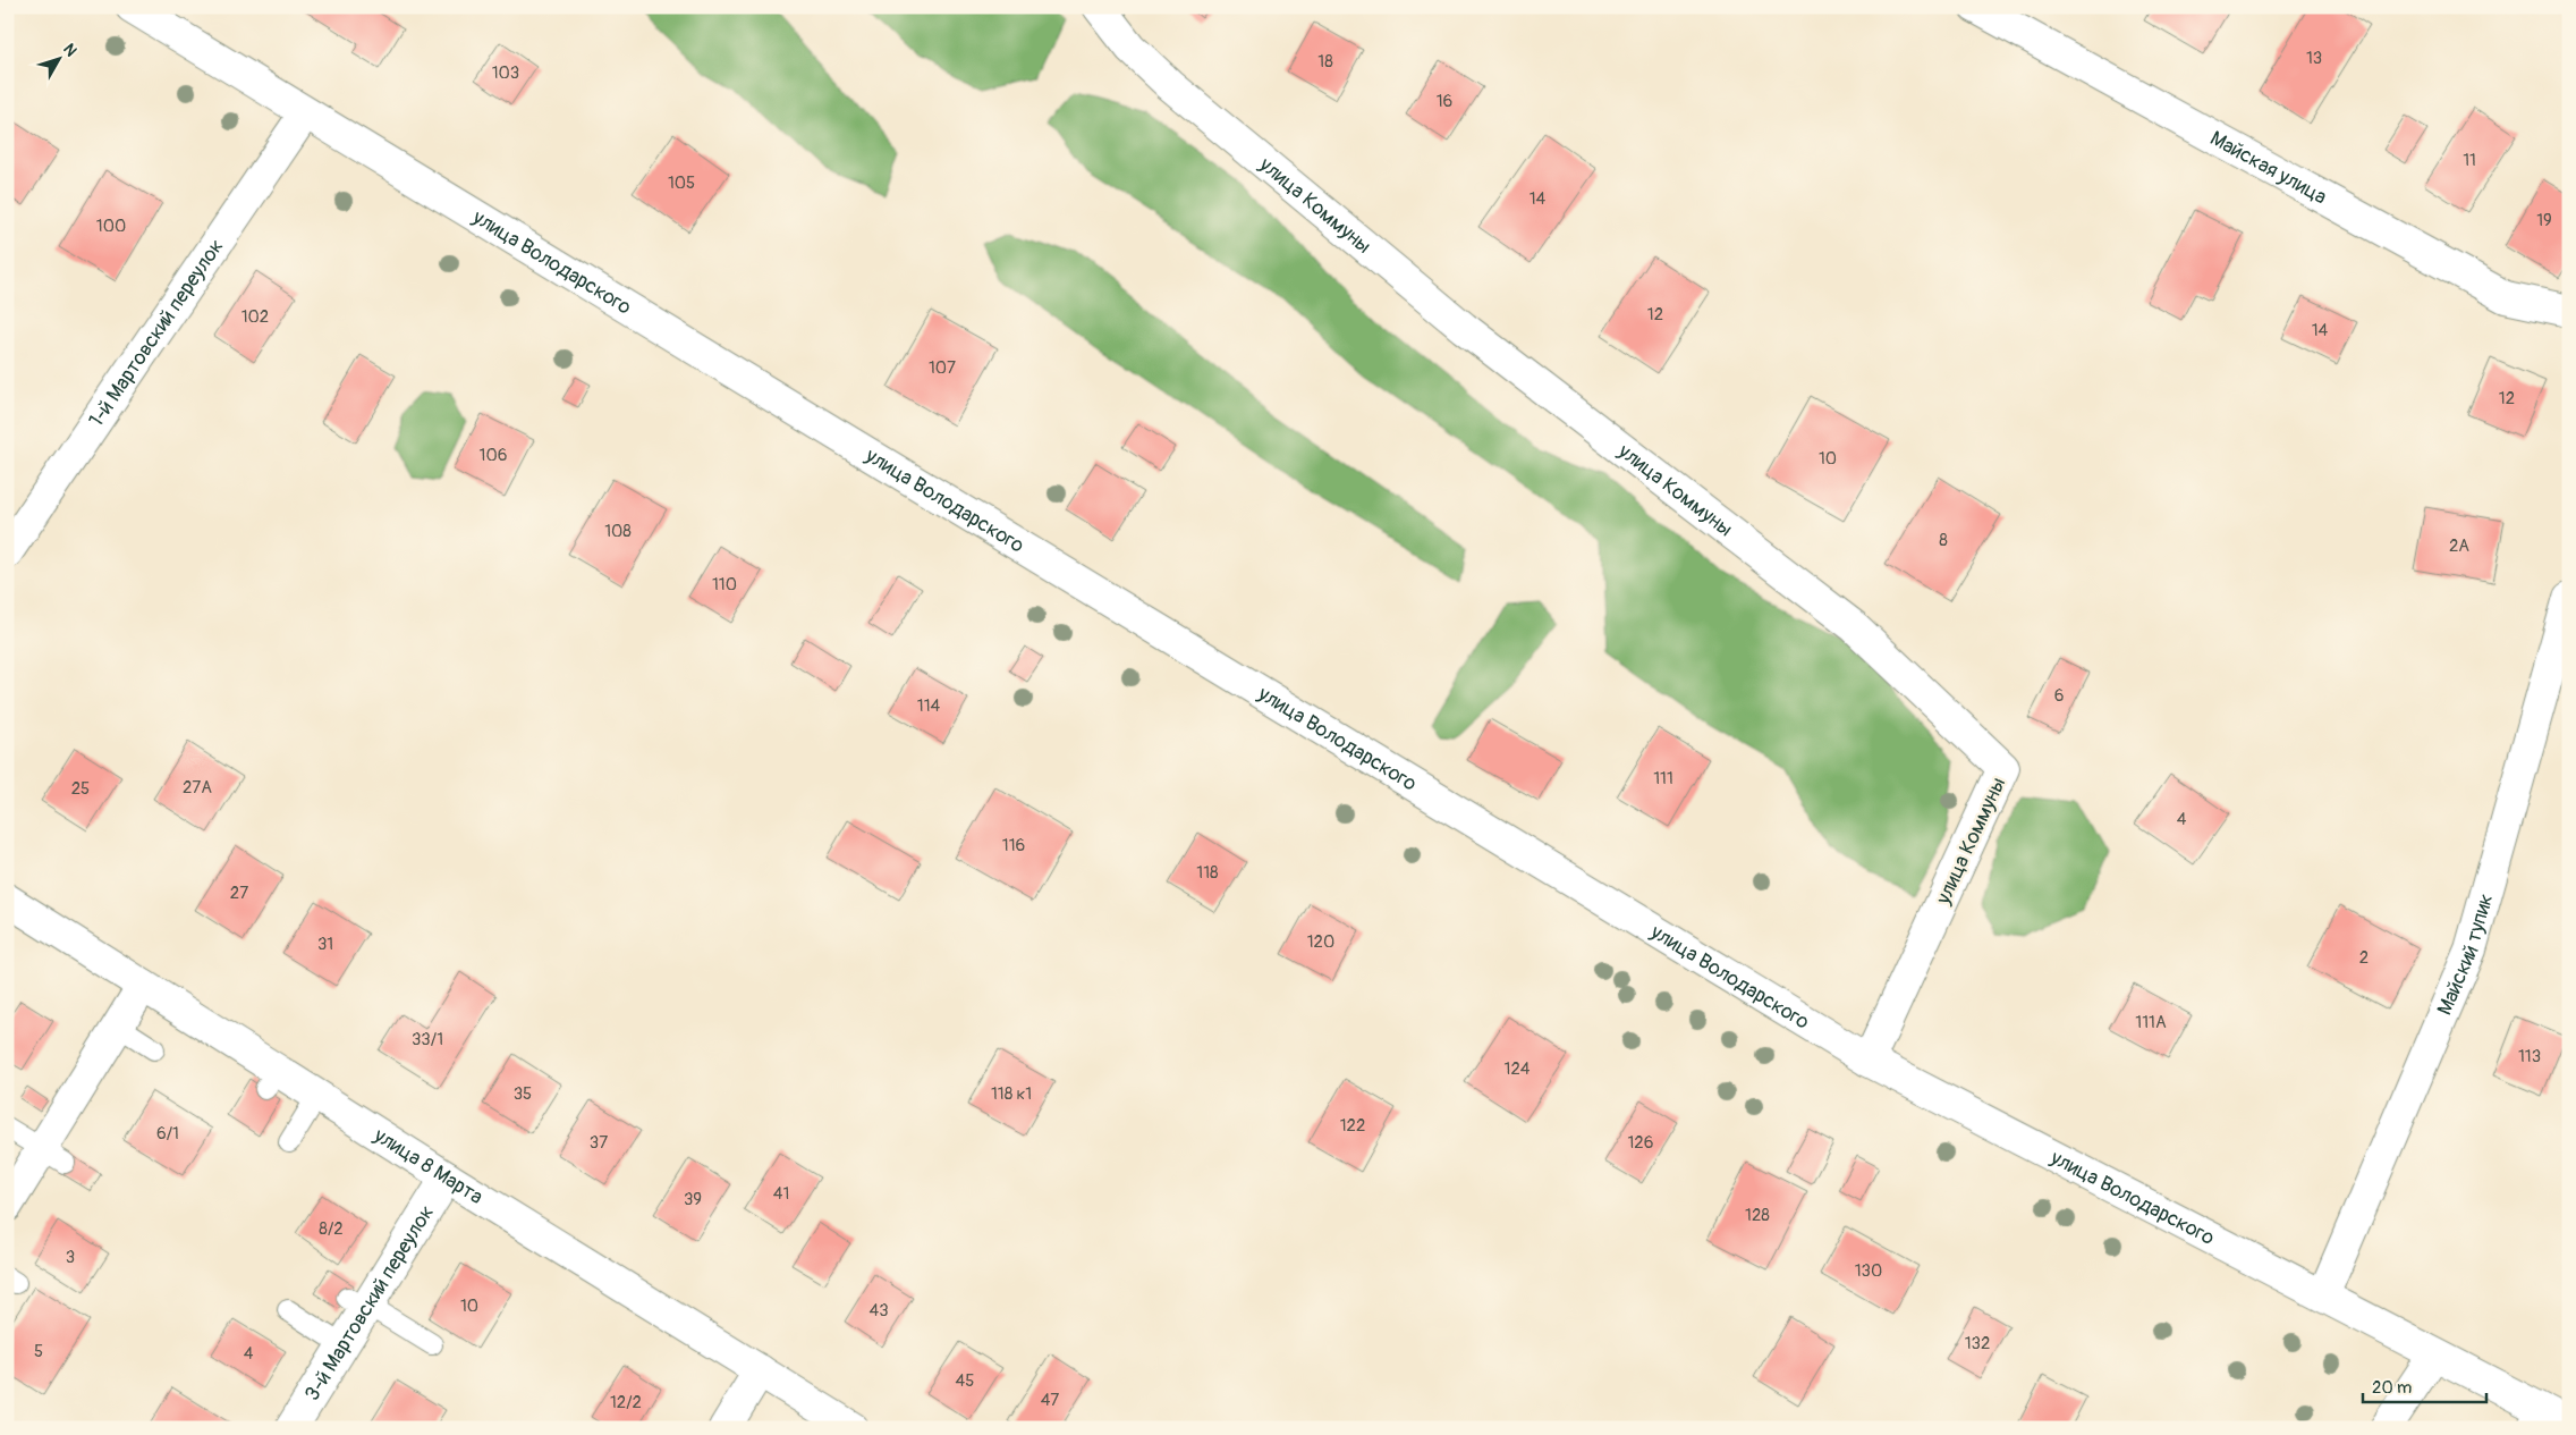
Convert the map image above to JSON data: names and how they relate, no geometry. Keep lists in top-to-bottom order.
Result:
{
  "streets": {
    "street": [
      "Майская улица",
      "улица Коммуны",
      "улица Володарского",
      "1-й Мартовский переулок",
      "Майский тупик",
      "улица 8 Марта",
      "3-й Мартовский переулок"
    ]
  },
  "crossings": [
    ["улица Коммуны", "улица Володарского"],
    ["улица Володарского", "1-й Мартовский переулок"],
    ["улица Володарского", "Майский тупик"],
    ["улица 8 Марта", "3-й Мартовский переулок"]
  ],
  "house_numbers": [
    "13",
    "18",
    "103",
    "16",
    "11",
    "105",
    "14",
    "19",
    "100",
    "12",
    "102",
    "14",
    "107",
    "12",
    "106",
    "10",
    "108",
    "8",
    "2А",
    "110",
    "6",
    "114",
    "111",
    "27А",
    "25",
    "4",
    "116",
    "118",
    "27",
    "120",
    "31",
    "2",
    "111А",
    "33/1",
    "113",
    "124",
    "35",
    "118 к1",
    "122",
    "6/1",
    "37",
    "126",
    "41",
    "39",
    "128",
    "8/2",
    "3",
    "130",
    "10",
    "43",
    "132",
    "5",
    "4",
    "45",
    "47",
    "12/2"
  ],
  "scale_bar": "20 m",
  "north": "top right"
}
